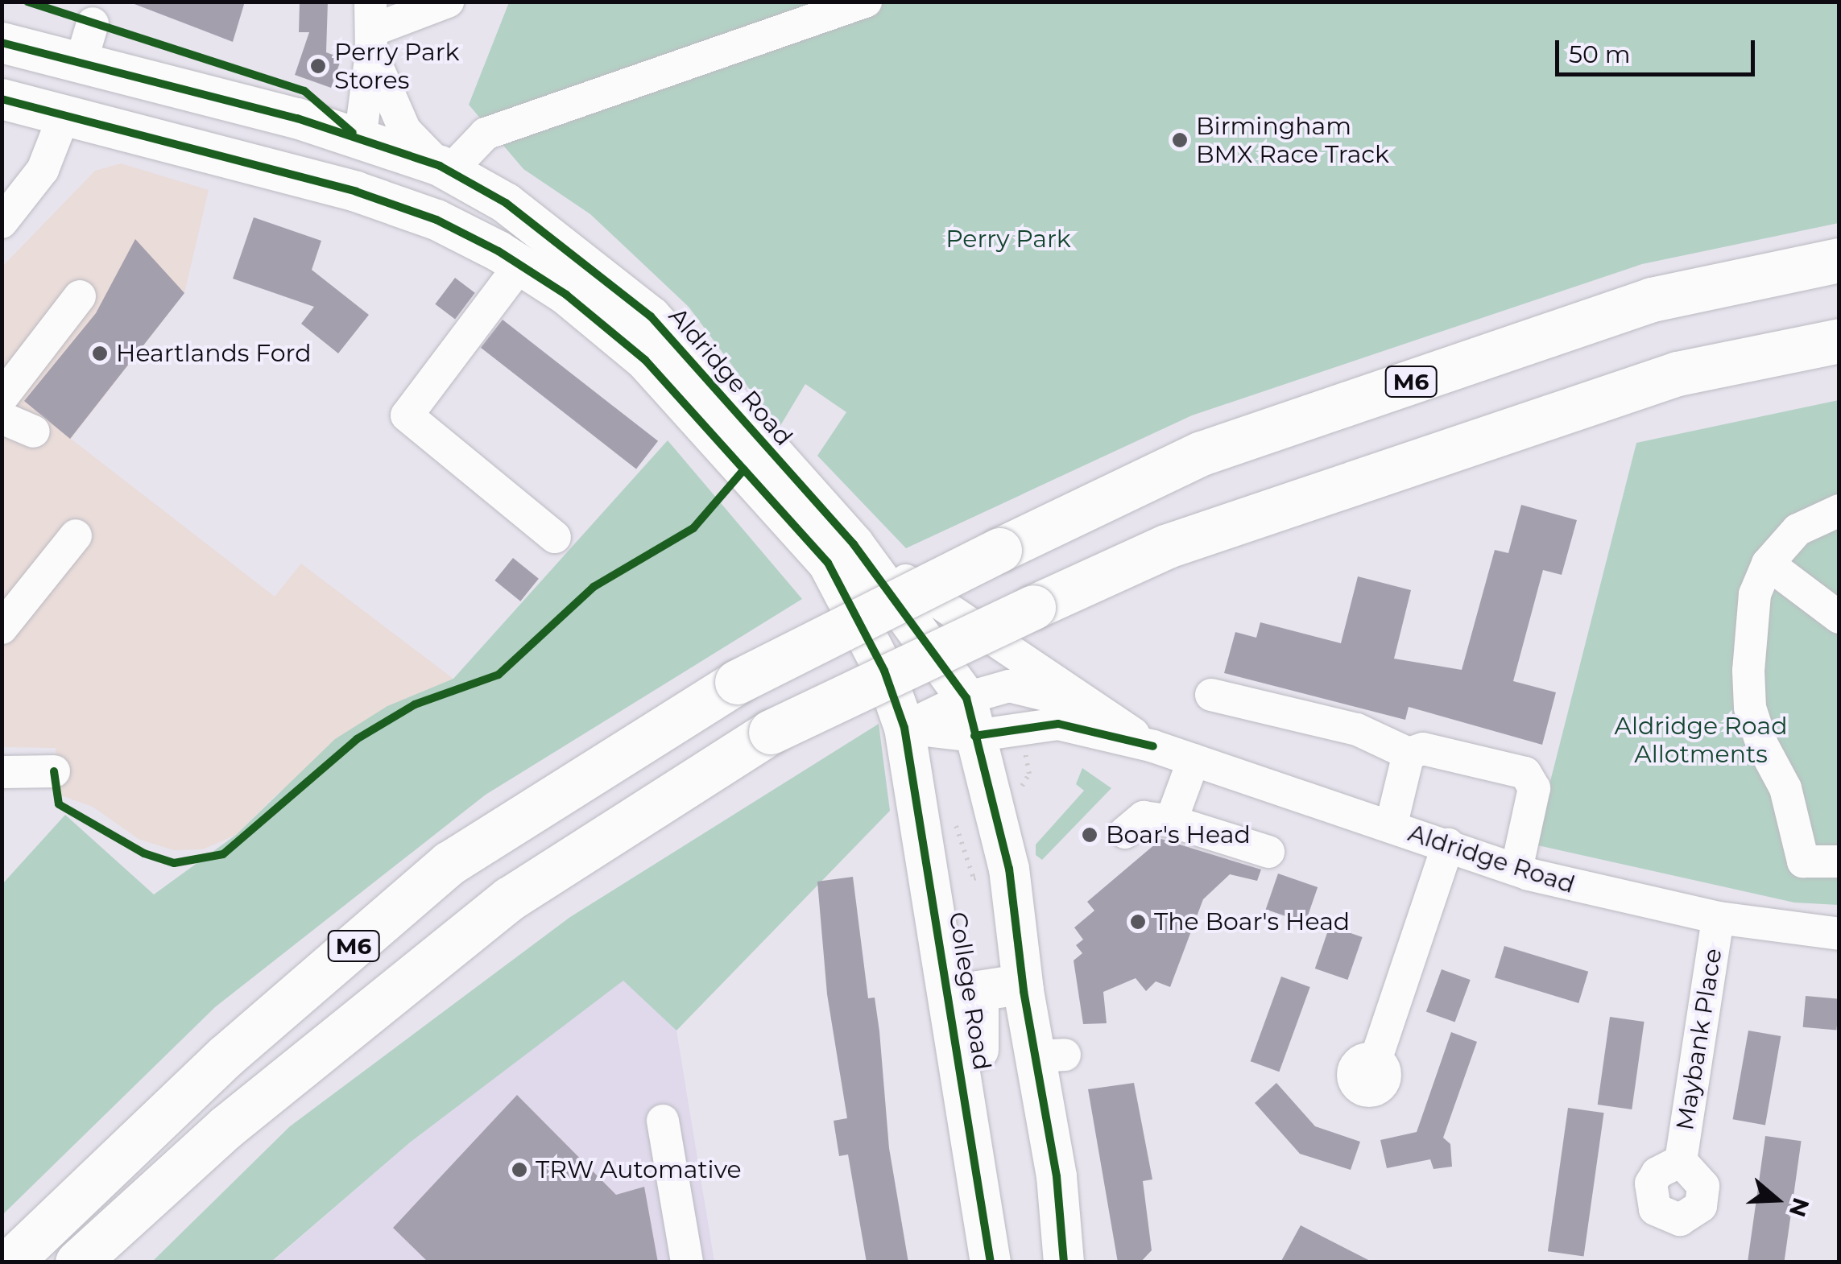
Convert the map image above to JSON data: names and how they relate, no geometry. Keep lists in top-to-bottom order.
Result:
{
  "streets": {
    "highway": ["M6"],
    "main road": ["Aldridge Road", "College Road"],
    "street": ["Maybank Place"]
  },
  "crossings": [
    ["Aldridge Road", "College Road"],
    ["Aldridge Road", "Maybank Place"]
  ],
  "parks": ["Perry Park", "Aldridge Road Allotments"],
  "places": [
    "Perry Park Stores",
    "Birmingham BMX Race Track",
    "Heartlands Ford",
    "Boar's Head",
    "The Boar's Head",
    "TRW Automative"
  ],
  "scale_bar": "50 m",
  "north": "right"
}
